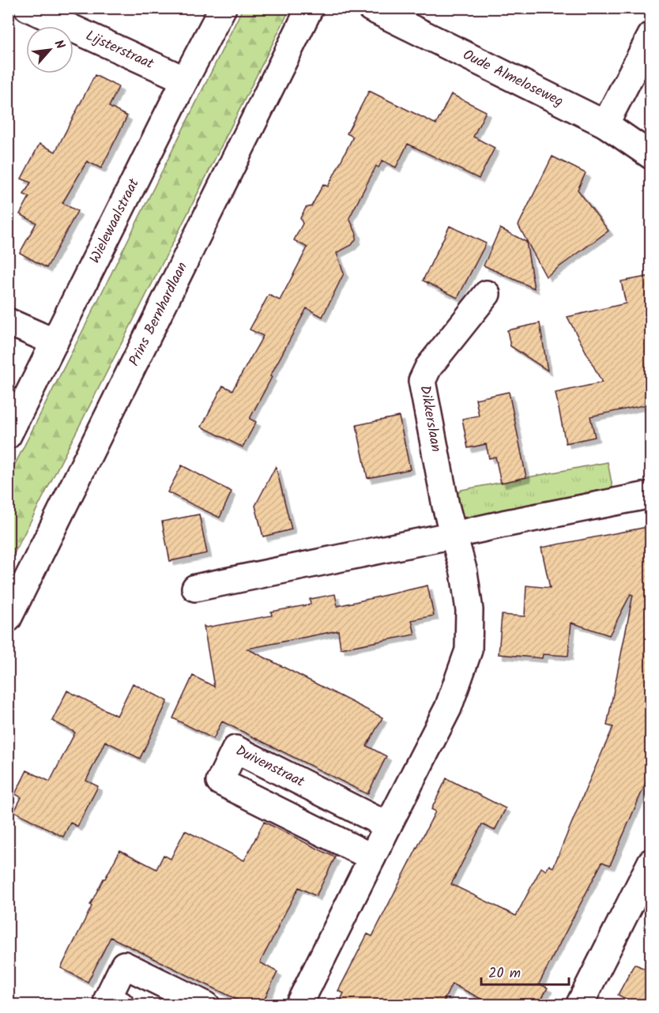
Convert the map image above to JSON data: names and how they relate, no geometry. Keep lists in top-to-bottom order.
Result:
{
  "streets": {
    "street": [
      "Lijsterstraat",
      "Oude Almeloseweg",
      "Wielewaalstraat",
      "Prins Bernhardlaan",
      "Dikkerslaan",
      "Duivenstraat"
    ]
  },
  "crossings": [
    ["Lijsterstraat", "Wielewaalstraat"]
  ],
  "scale_bar": "20 m",
  "north": "top right"
}
